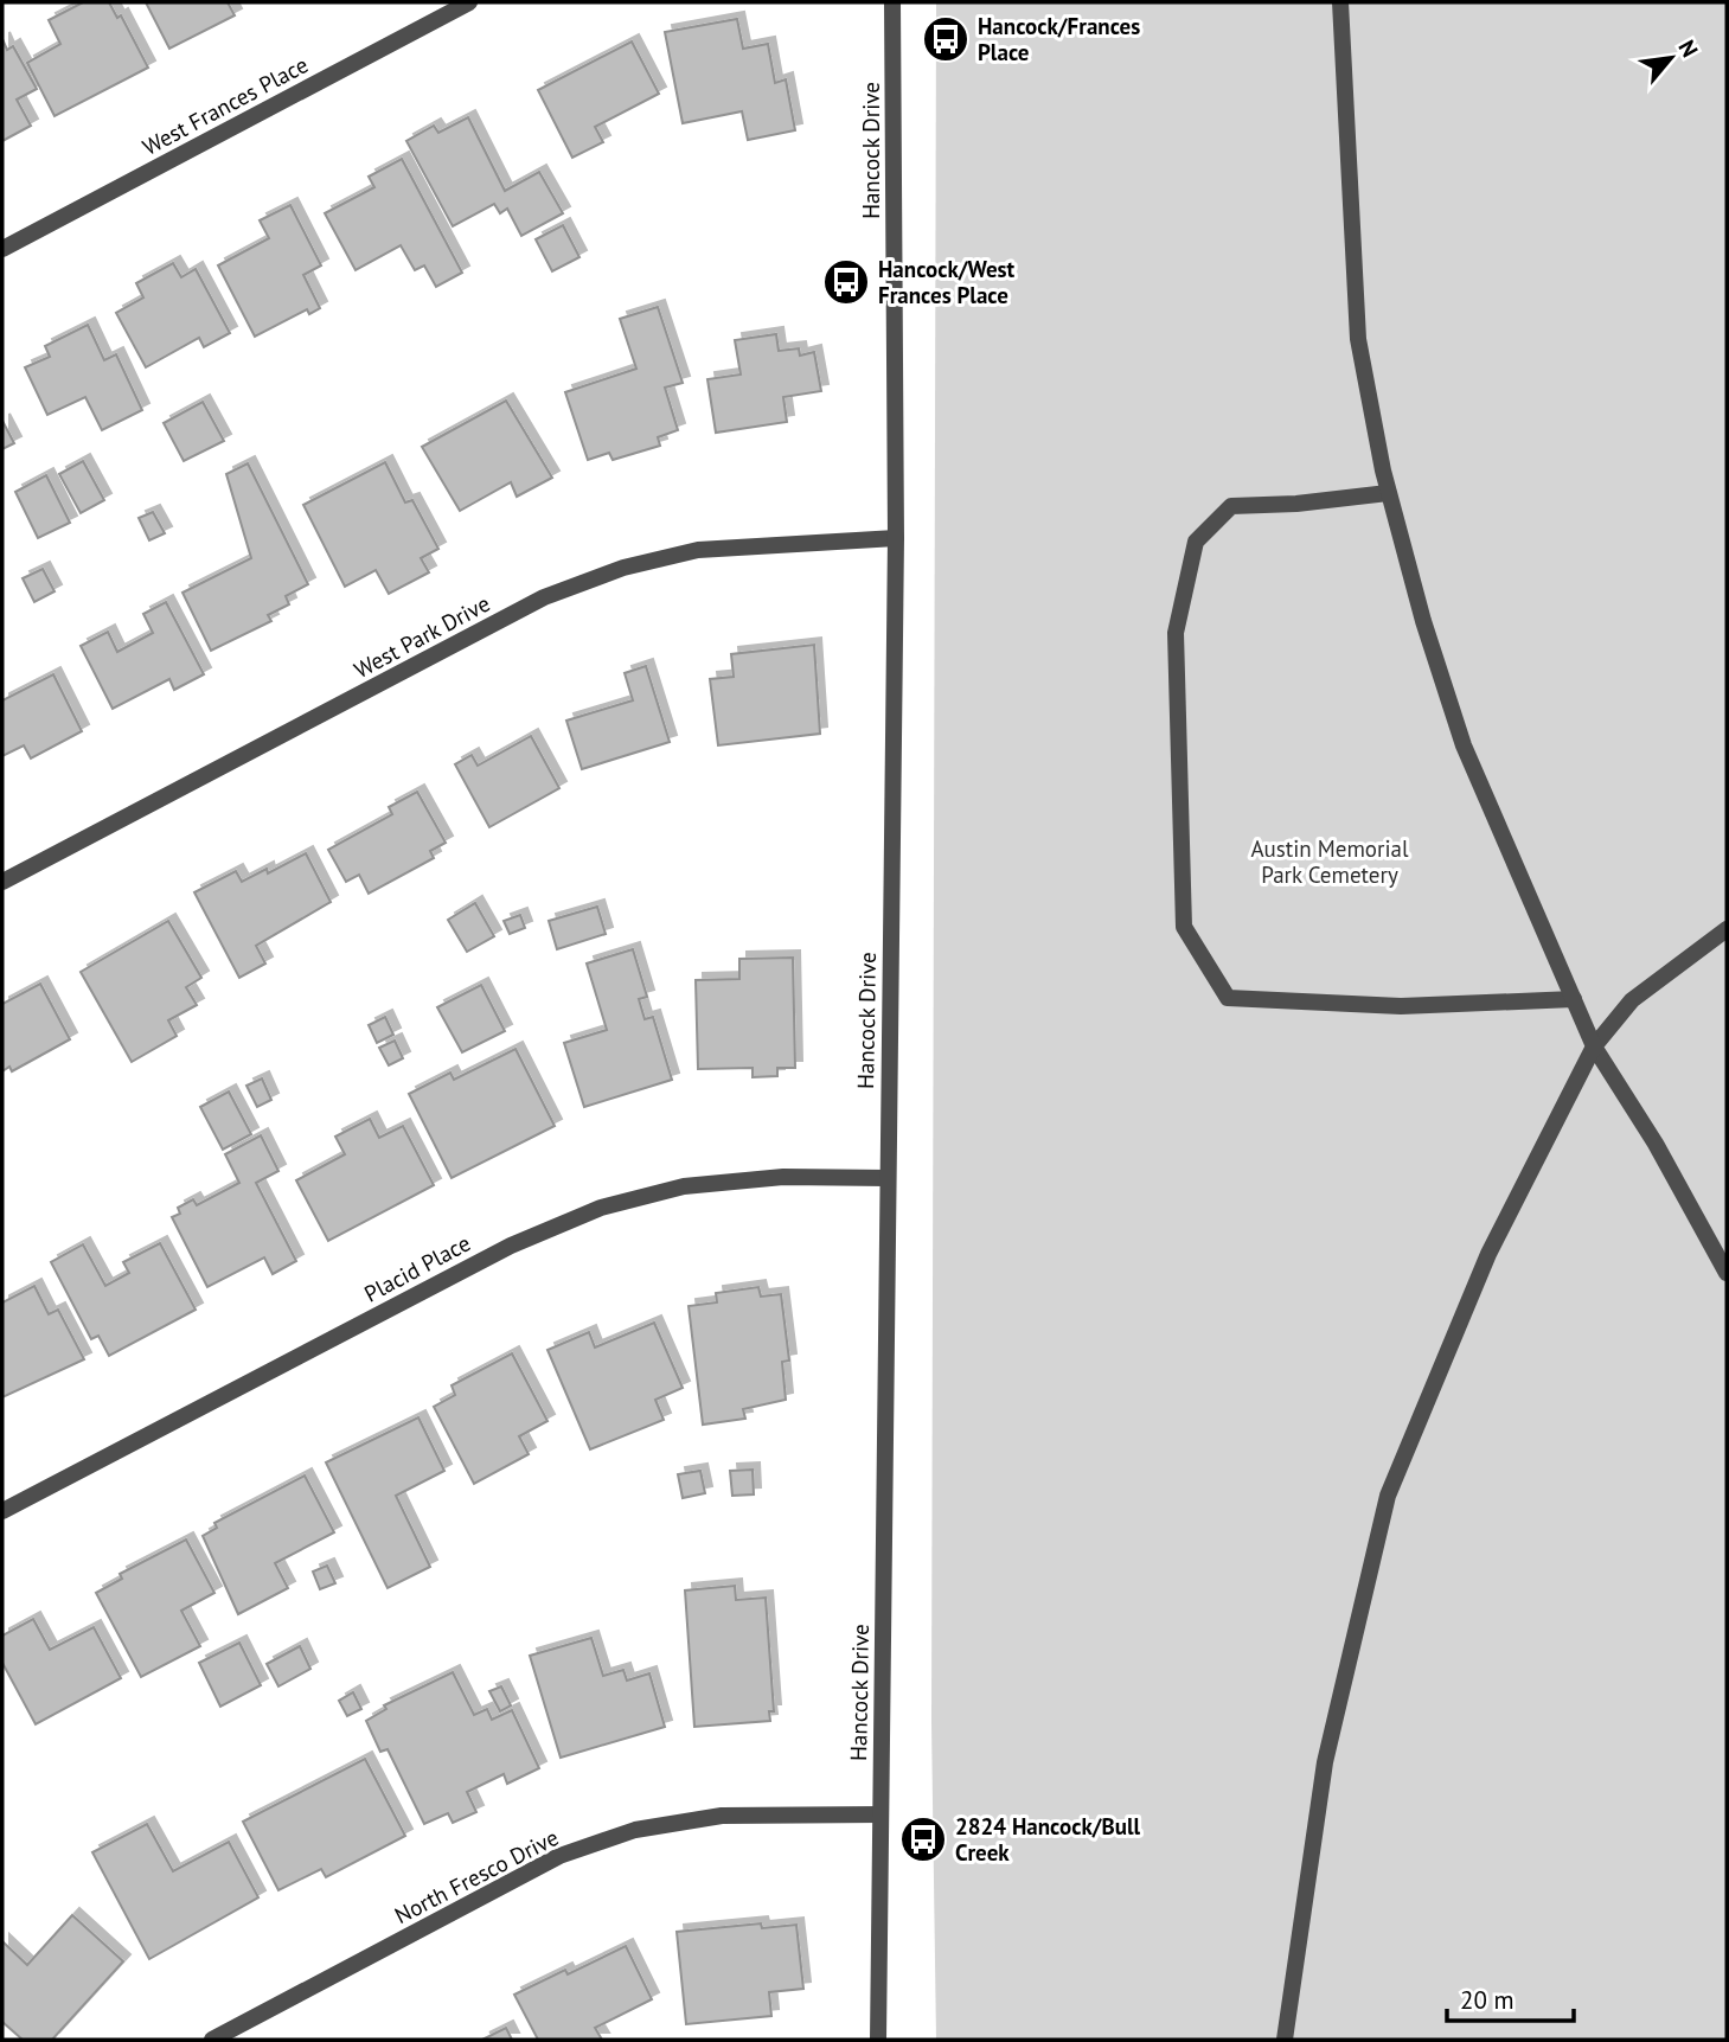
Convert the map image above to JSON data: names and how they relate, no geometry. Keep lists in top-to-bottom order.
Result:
{
  "streets": {
    "street": [
      "West Frances Place",
      "Hancock Drive",
      "West Park Drive",
      "Placid Place",
      "North Fresco Drive"
    ]
  },
  "crossings": [
    ["Hancock Drive", "West Park Drive"],
    ["Hancock Drive", "Placid Place"],
    ["Hancock Drive", "North Fresco Drive"]
  ],
  "parks": ["Austin Memorial Park Cemetery"],
  "places": {
    "bus stop": ["Hancock/Frances Place", "Hancock/West Frances Place", "2824 Hancock/Bull Creek"]
  },
  "scale_bar": "20 m",
  "north": "top right"
}
